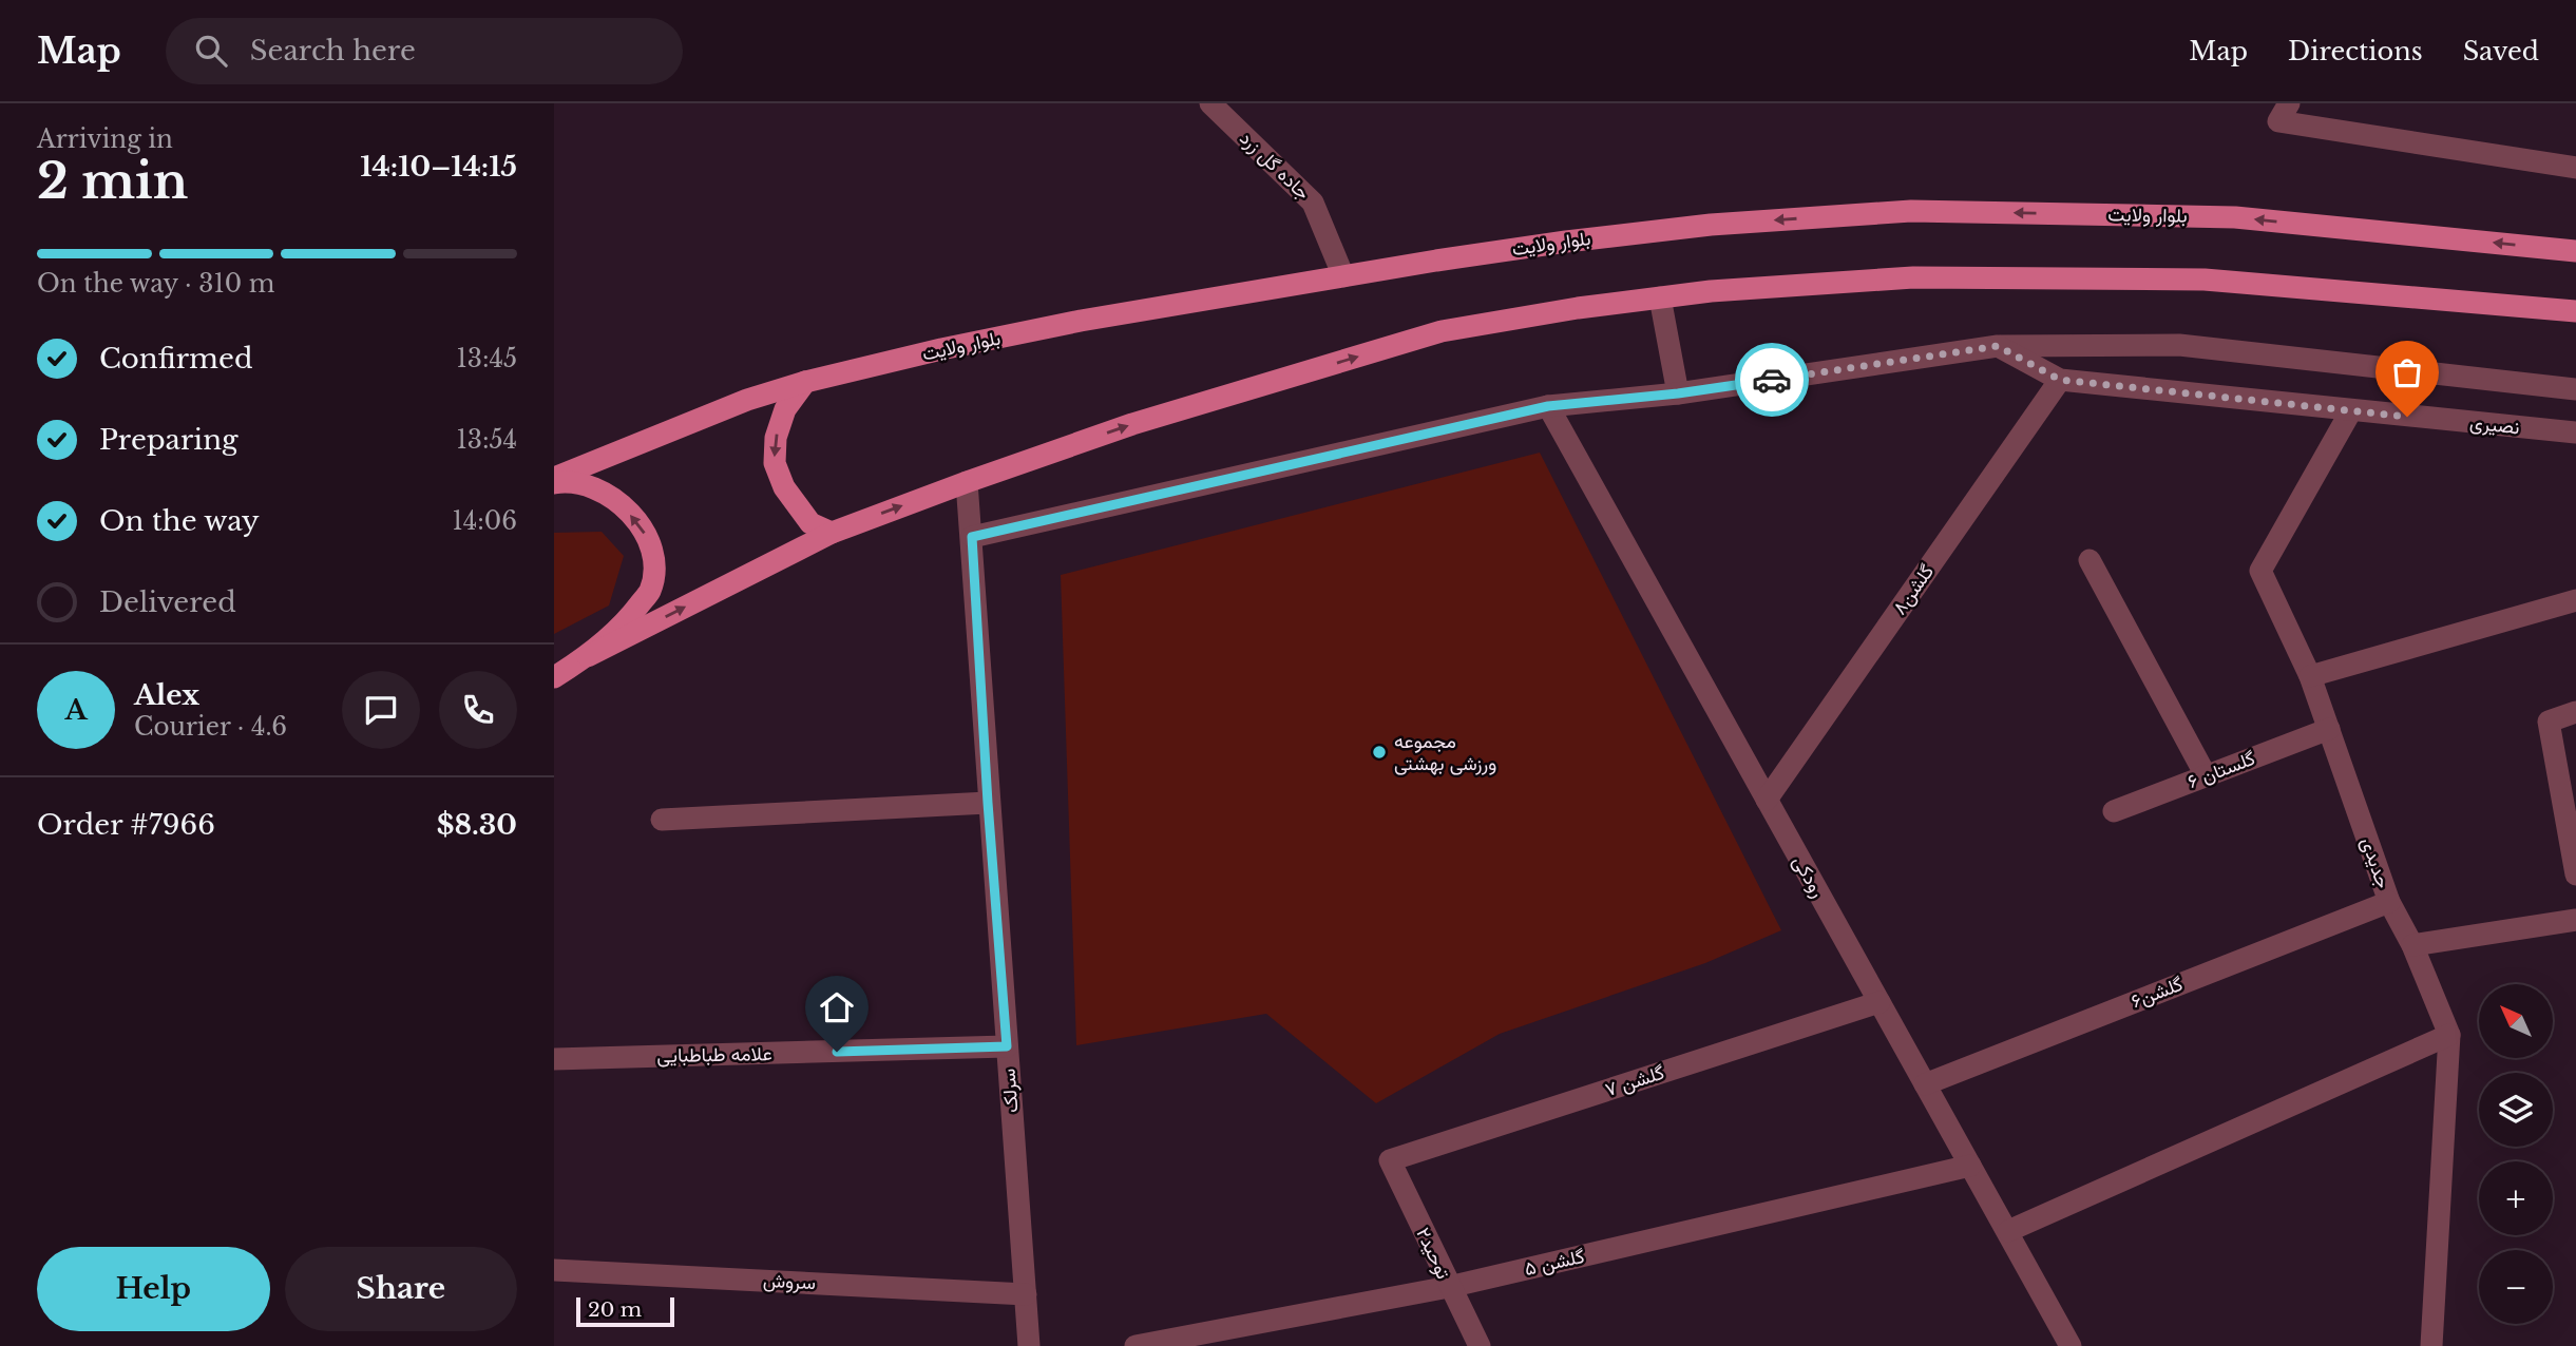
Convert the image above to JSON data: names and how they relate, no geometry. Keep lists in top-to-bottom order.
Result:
{
  "streets": {
    "main road": ["بلوار ولایت"],
    "street": [
      "جاده گل زرد",
      "نصیری",
      "گلشن۸",
      "گلستان ۶",
      "جدیدی",
      "رودکی",
      "گلشن۶",
      "علامه طباطبایی",
      "گلشن ۷",
      "سرلک",
      "توحید۲",
      "گلشن ۵",
      "سروش"
    ]
  },
  "crossings": [
    ["جاده گل زرد", "بلوار ولایت"],
    ["نصیری", "گلشن۸"],
    ["نصیری", "جدیدی"],
    ["گلشن۸", "رودکی"],
    ["گلستان ۶", "جدیدی"],
    ["جدیدی", "گلشن۶"],
    ["رودکی", "گلشن۶"],
    ["رودکی", "گلشن ۷"],
    ["رودکی", "گلشن ۵"],
    ["علامه طباطبایی", "سرلک"],
    ["گلشن ۷", "توحید۲"],
    ["سرلک", "سروش"],
    ["توحید۲", "گلشن ۵"]
  ],
  "places": ["مجموعه ورزشی بهشتی"],
  "scale_bar": "20 m",
  "north": "top left",
  "page": {
    "header": "Map",
    "search": "Search here",
    "nav": ["Map", "Directions", "Saved"],
    "heading": ["2 min", "Arriving in", "14:10–14:15"],
    "panel": [
      "Alex",
      "Courier · 4.6",
      "Order #7966",
      "$8.30"
    ],
    "bar": "On the way · 310 m",
    "list": [
      ["Confirmed", "13:45"],
      ["Preparing", "13:54"],
      ["On the way", "14:06"],
      "Delivered"
    ],
    "round": "A",
    "map_buttons": ["+", "−"],
    "buttons": ["Help", "Share"],
    "scale": "20 m"
  }
}
